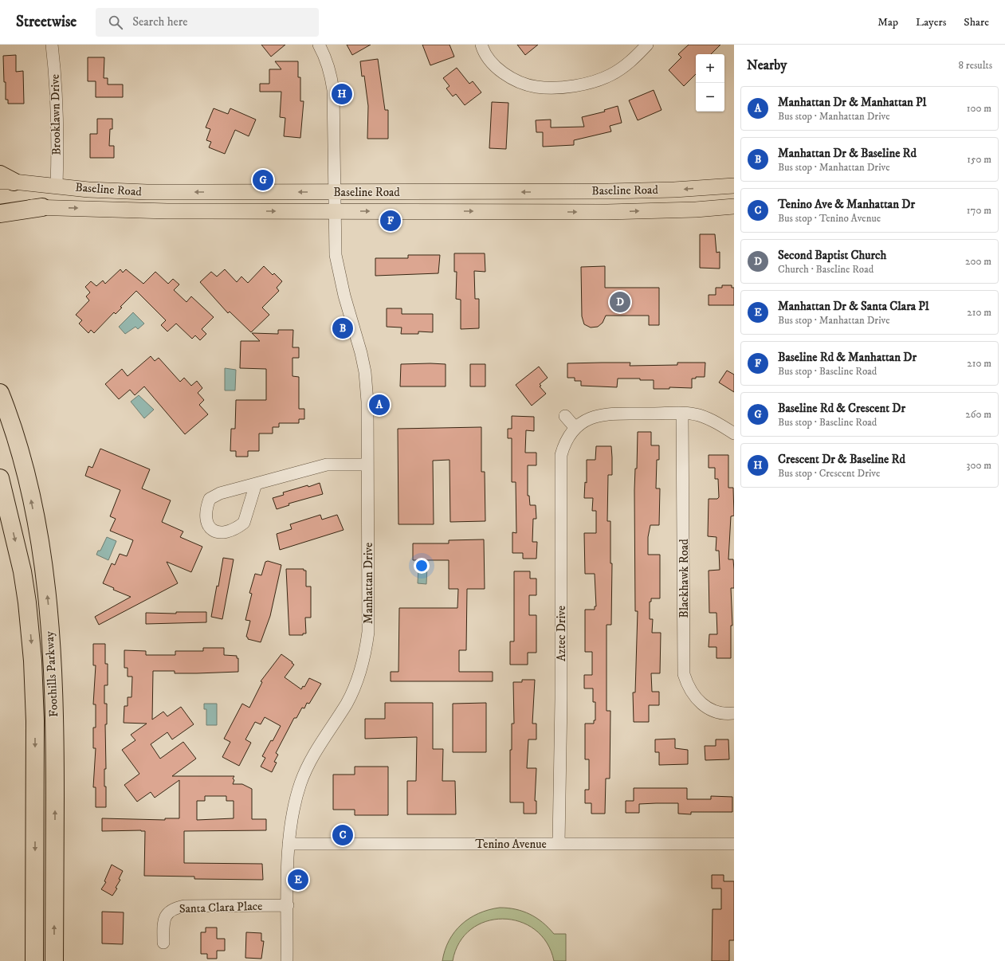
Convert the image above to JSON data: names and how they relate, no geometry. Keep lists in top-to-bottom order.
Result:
{
  "streets": {
    "highway": ["Foothills Parkway"],
    "main road": ["Baseline Road"],
    "street": [
      "Brooklawn Drive",
      "Blackhawk Road",
      "Manhattan Drive",
      "Aztec Drive",
      "Tenino Avenue",
      "Santa Clara Place"
    ]
  },
  "crossings": [
    ["Brooklawn Drive", "Baseline Road"],
    ["Baseline Road", "Manhattan Drive"],
    ["Blackhawk Road", "Aztec Drive"],
    ["Manhattan Drive", "Tenino Avenue"],
    ["Manhattan Drive", "Santa Clara Place"],
    ["Aztec Drive", "Tenino Avenue"]
  ],
  "page": {
    "header": "Streetwise",
    "search": "Search here",
    "nav": ["Map", "Layers", "Share"],
    "heading": ["Nearby", "8 results"],
    "map_buttons": ["+", "−"],
    "pins": [
      "H",
      "G",
      "F",
      "D",
      "B",
      "A",
      "C",
      "E"
    ],
    "list": [
      {
        "mark": "A",
        "name": "Manhattan Dr & Manhattan Pl",
        "note": "Bus stop · Manhattan Drive",
        "value": "100 m"
      },
      {
        "mark": "B",
        "name": "Manhattan Dr & Baseline Rd",
        "note": "Bus stop · Manhattan Drive",
        "value": "150 m"
      },
      {
        "mark": "C",
        "name": "Tenino Ave & Manhattan Dr",
        "note": "Bus stop · Tenino Avenue",
        "value": "170 m"
      },
      {
        "mark": "D",
        "name": "Second Baptist Church",
        "note": "Church · Baseline Road",
        "value": "200 m"
      },
      {
        "mark": "E",
        "name": "Manhattan Dr & Santa Clara Pl",
        "note": "Bus stop · Manhattan Drive",
        "value": "210 m"
      },
      {
        "mark": "F",
        "name": "Baseline Rd & Manhattan Dr",
        "note": "Bus stop · Baseline Road",
        "value": "210 m"
      },
      {
        "mark": "G",
        "name": "Baseline Rd & Crescent Dr",
        "note": "Bus stop · Baseline Road",
        "value": "260 m"
      },
      {
        "mark": "H",
        "name": "Crescent Dr & Baseline Rd",
        "note": "Bus stop · Crescent Drive",
        "value": "300 m"
      }
    ]
  }
}
